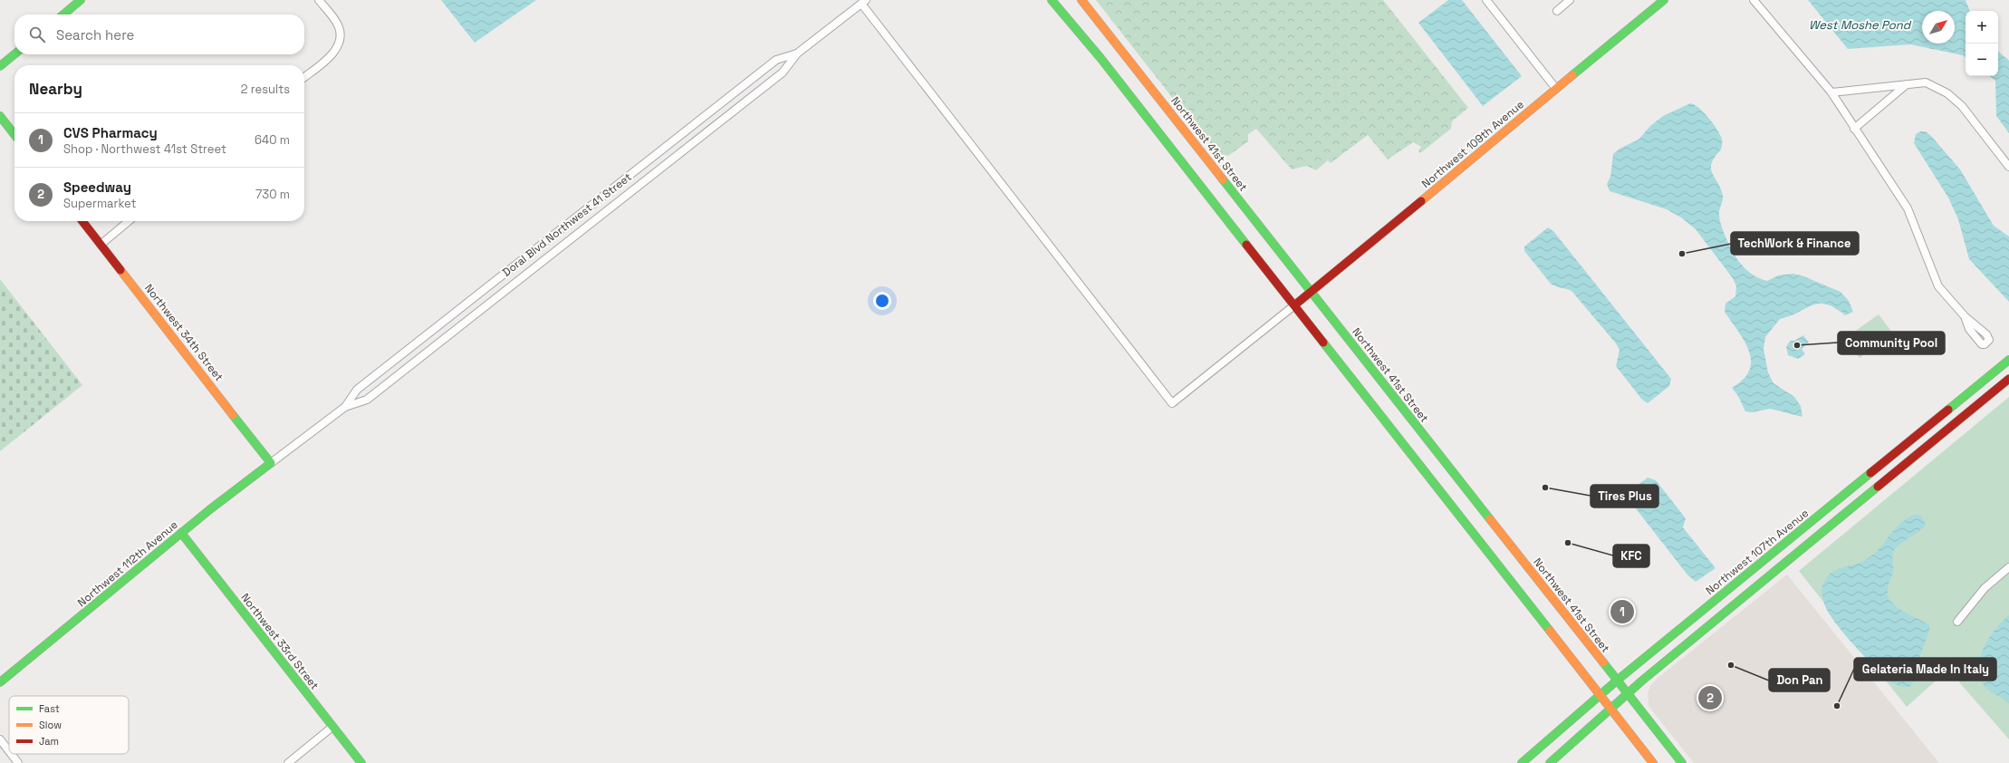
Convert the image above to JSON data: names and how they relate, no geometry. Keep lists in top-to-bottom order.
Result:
{
  "streets": {
    "main road": [
      "Northwest 41st Street",
      "Northwest 109th Avenue",
      "Northwest 34th Street",
      "Northwest 107th Avenue",
      "Northwest 112th Avenue",
      "Northwest 33rd Street"
    ],
    "street": ["Doral Blvd Northwest 41 Street"]
  },
  "crossings": [
    ["Northwest 41st Street", "Northwest 109th Avenue"],
    ["Northwest 41st Street", "Northwest 107th Avenue"],
    ["Doral Blvd Northwest 41 Street", "Northwest 34th Street"],
    ["Doral Blvd Northwest 41 Street", "Northwest 112th Avenue"],
    ["Northwest 34th Street", "Northwest 112th Avenue"],
    ["Northwest 112th Avenue", "Northwest 33rd Street"]
  ],
  "water": ["West Moshe Pond"],
  "places": [
    "TechWork & Finance",
    "Community Pool",
    "Tires Plus",
    "KFC",
    "Don Pan",
    "Gelateria Made In Italy"
  ],
  "legend": ["Fast", "Slow", "Jam"],
  "north": "top right",
  "page": {
    "map_buttons": ["+", "−"],
    "search": "Search here",
    "heading": ["Nearby", "2 results"],
    "list": [
      {
        "mark": "1",
        "name": "CVS Pharmacy",
        "note": "Shop · Northwest 41st Street",
        "value": "640 m"
      },
      {
        "mark": "2",
        "name": "Speedway",
        "note": "Supermarket",
        "value": "730 m"
      }
    ],
    "pins": ["1", "2"]
  }
}
